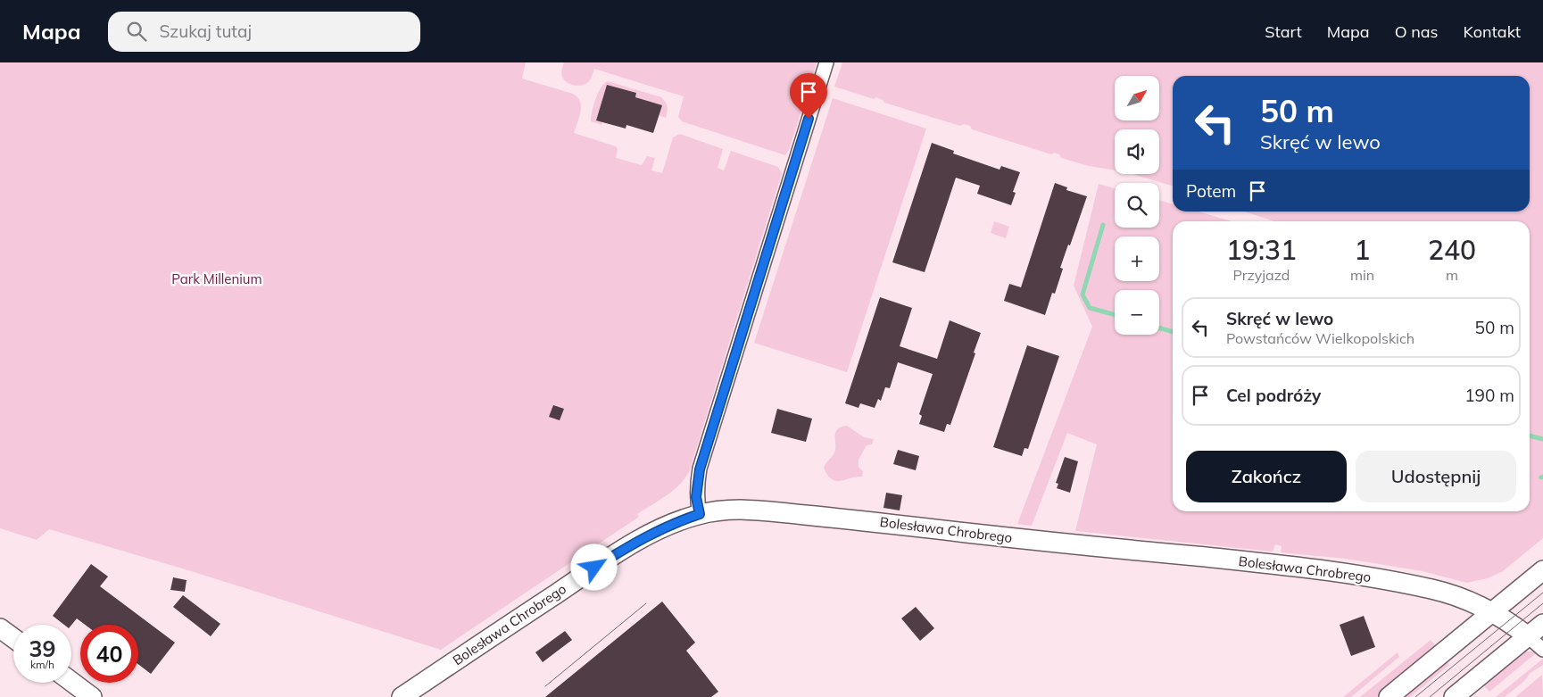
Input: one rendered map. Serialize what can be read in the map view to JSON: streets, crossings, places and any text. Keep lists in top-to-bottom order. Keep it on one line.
{"streets":{"street":["Bolesława Chrobrego"]},"parks":["Park Millenium"],"north":"top right","page":{"header":"Mapa","search":"Szukaj tutaj","nav":["Start","Mapa","O nas","Kontakt"],"map_buttons":["+","−"],"turn":["50 m","Skręć w lewo"],"then":"Potem","eta":["19:31","Przyjazd","1","min","240","m"],"list":[{"name":"Skręć w lewo","note":"Powstańców Wielkopolskich","value":"50 m"},{"name":"Cel podróży","value":"190 m"}],"buttons":["Zakończ","Udostępnij"],"speed":"39 km/h","limit":"40"}}
